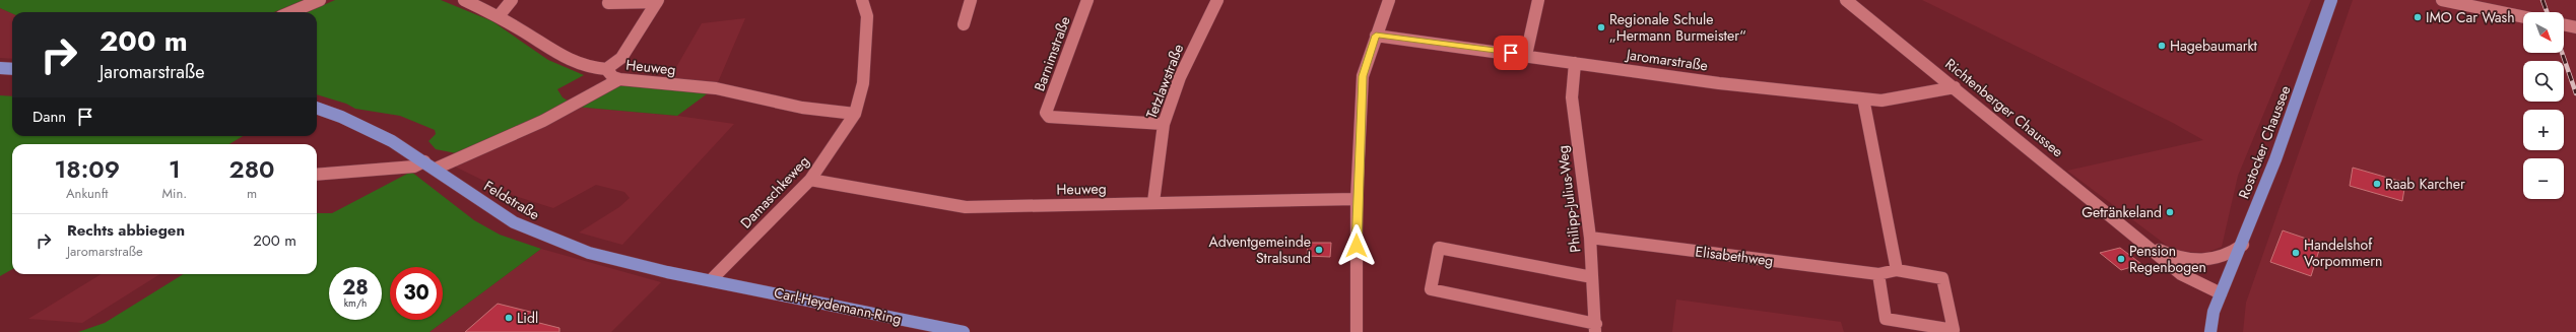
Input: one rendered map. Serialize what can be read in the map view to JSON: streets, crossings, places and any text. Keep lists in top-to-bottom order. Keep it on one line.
{"streets":{"main road":["Rostocker Chaussee","Feldstraße","Carl-Heydemann-Ring"],"street":["Barnimstraße","Jaromarstraße","Heuweg","Tetzlawstraße","Richtenberger Chaussee","Damaschkeweg","Philipp-Julius-Weg","Elisabethweg"]},"crossings":[["Barnimstraße","Tetzlawstraße"],["Jaromarstraße","Richtenberger Chaussee"],["Jaromarstraße","Philipp-Julius-Weg"],["Heuweg","Tetzlawstraße"],["Heuweg","Damaschkeweg"],["Richtenberger Chaussee","Rostocker Chaussee"],["Damaschkeweg","Feldstraße"],["Damaschkeweg","Carl-Heydemann-Ring"],["Philipp-Julius-Weg","Elisabethweg"],["Feldstraße","Carl-Heydemann-Ring"]],"places":["IMO Car Wash","Regionale Schule „Hermann Burmeister“","Hagebaumarkt","Raab Karcher","Getränkeland","Adventgemeinde Stralsund","Handelshof Vorpommern","Pension Regenbogen","Lidl"],"north":"bottom right","page":{"map_buttons":["+","−"],"turn":["200 m","Jaromarstraße"],"then":"Dann","eta":["18:09","Ankunft","1","Min.","280","m"],"list":[{"name":"Rechts abbiegen","note":"Jaromarstraße","value":"200 m"}],"speed":"28 km/h","limit":"30"}}
